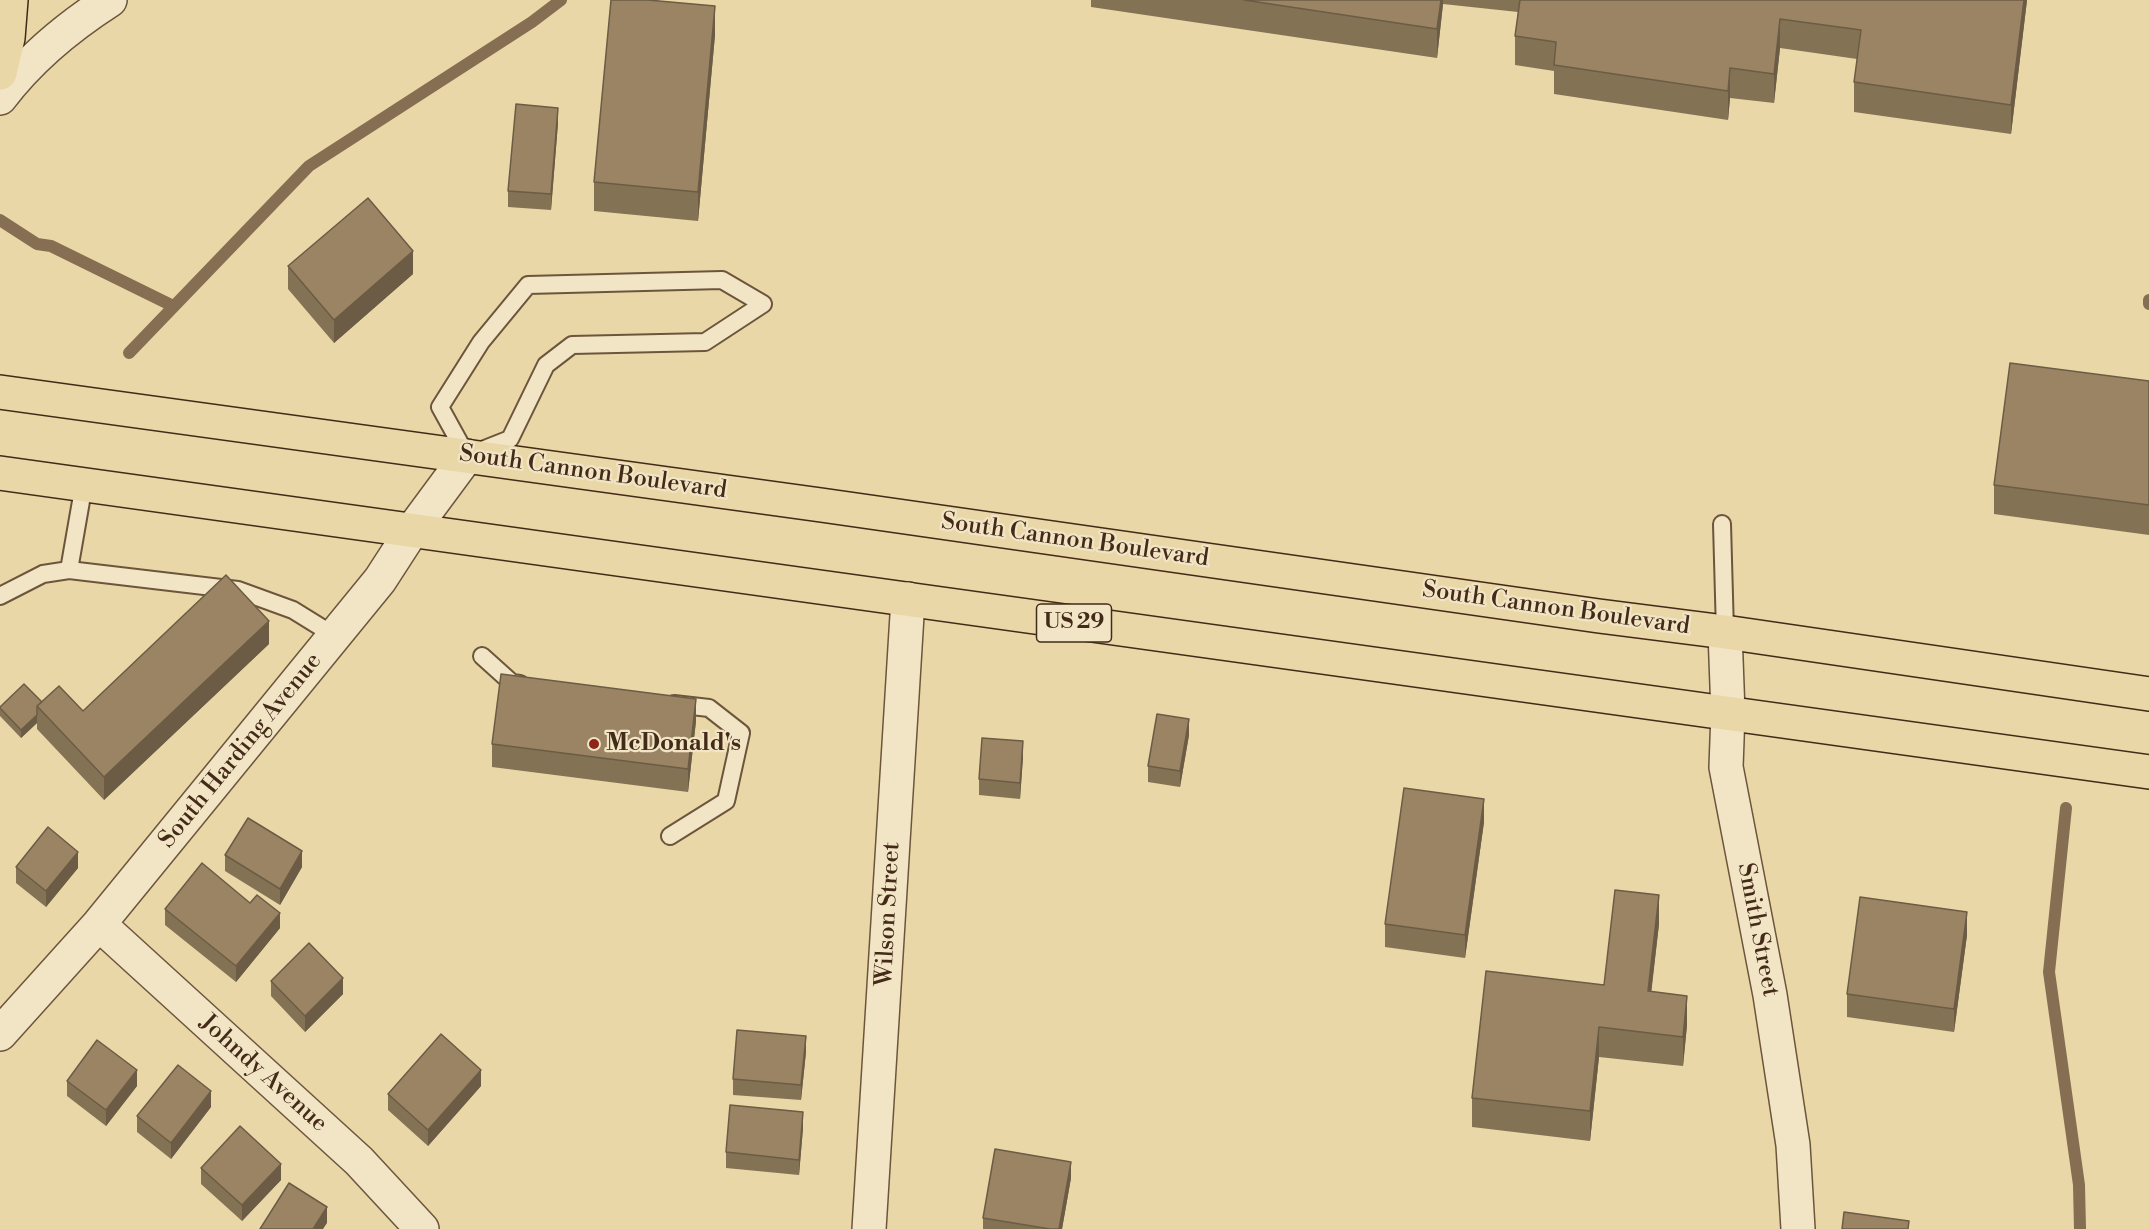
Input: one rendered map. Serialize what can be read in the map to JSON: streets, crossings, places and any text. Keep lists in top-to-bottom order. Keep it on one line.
{"streets":{"main road":["South Cannon Boulevard","US 29"],"street":["South Harding Avenue","Wilson Street","Smith Street","Johndy Avenue"]},"crossings":[["South Cannon Boulevard","South Harding Avenue"],["South Cannon Boulevard","Smith Street"],["US 29","South Harding Avenue"],["US 29","Wilson Street"],["US 29","Smith Street"],["South Harding Avenue","Johndy Avenue"]],"places":["McDonald's"]}
